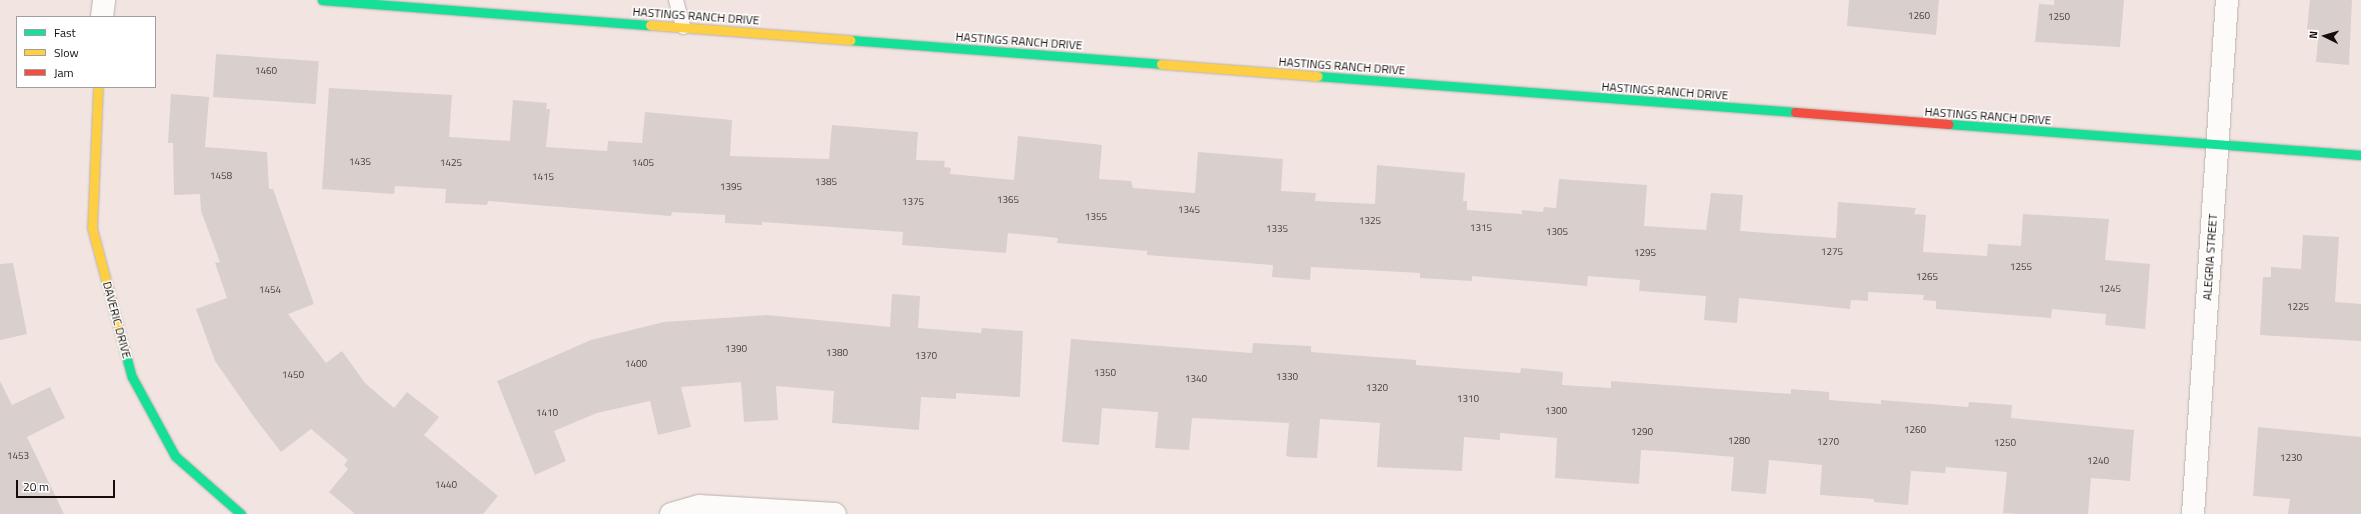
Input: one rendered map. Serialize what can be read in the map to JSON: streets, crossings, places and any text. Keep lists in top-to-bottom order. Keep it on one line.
{"streets":{"street":["HASTINGS RANCH DRIVE","ALEGRIA STREET","DAVERIC DRIVE"]},"crossings":[["HASTINGS RANCH DRIVE","ALEGRIA STREET"]],"house_numbers":["1260","1250","1460","1435","1425","1405","1458","1415","1385","1395","1365","1375","1345","1355","1325","1315","1335","1305","1275","1295","1255","1265","1245","1454","1225","1390","1380","1370","1400","1350","1450","1330","1340","1320","1310","1300","1410","1260","1290","1280","1270","1250","1453","1230","1240","1440"],"legend":["Fast","Slow","Jam"],"scale_bar":"20 m","north":"left"}
